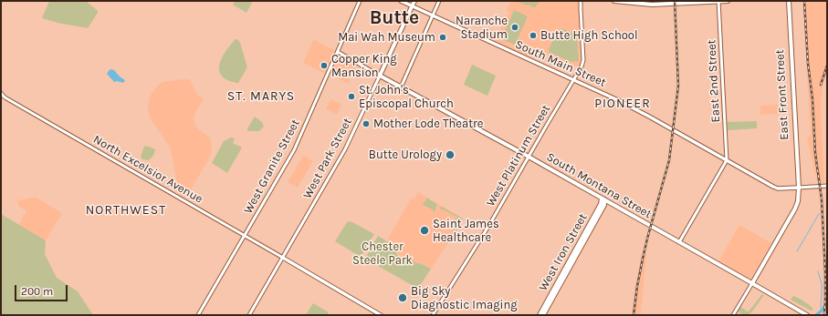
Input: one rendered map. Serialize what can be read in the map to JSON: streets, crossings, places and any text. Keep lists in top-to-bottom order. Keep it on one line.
{"streets":{"main road":["South Main Street","East Front Street","West Park Street","South Montana Street","West Iron Street"],"street":["East 2nd Street","West Platinum Street","West Granite Street","North Excelsior Avenue"]},"crossings":[["South Main Street","East 2nd Street"],["South Main Street","East Front Street"],["South Main Street","West Platinum Street"],["South Main Street","West Park Street"],["East Front Street","South Montana Street"],["West Platinum Street","South Montana Street"],["West Park Street","North Excelsior Avenue"],["West Park Street","South Montana Street"],["West Granite Street","North Excelsior Avenue"],["South Montana Street","West Iron Street"]],"districts":["Butte","ST. MARYS","PIONEER","NORTHWEST"],"parks":["Chester Steele Park"],"places":["Naranche Stadium","Butte High School","Mai Wah Museum","Copper King Mansion","St. John's Episcopal Church","Mother Lode Theatre","Butte Urology","Saint James Healthcare","Big Sky Diagnostic Imaging"],"scale_bar":"200 m"}
